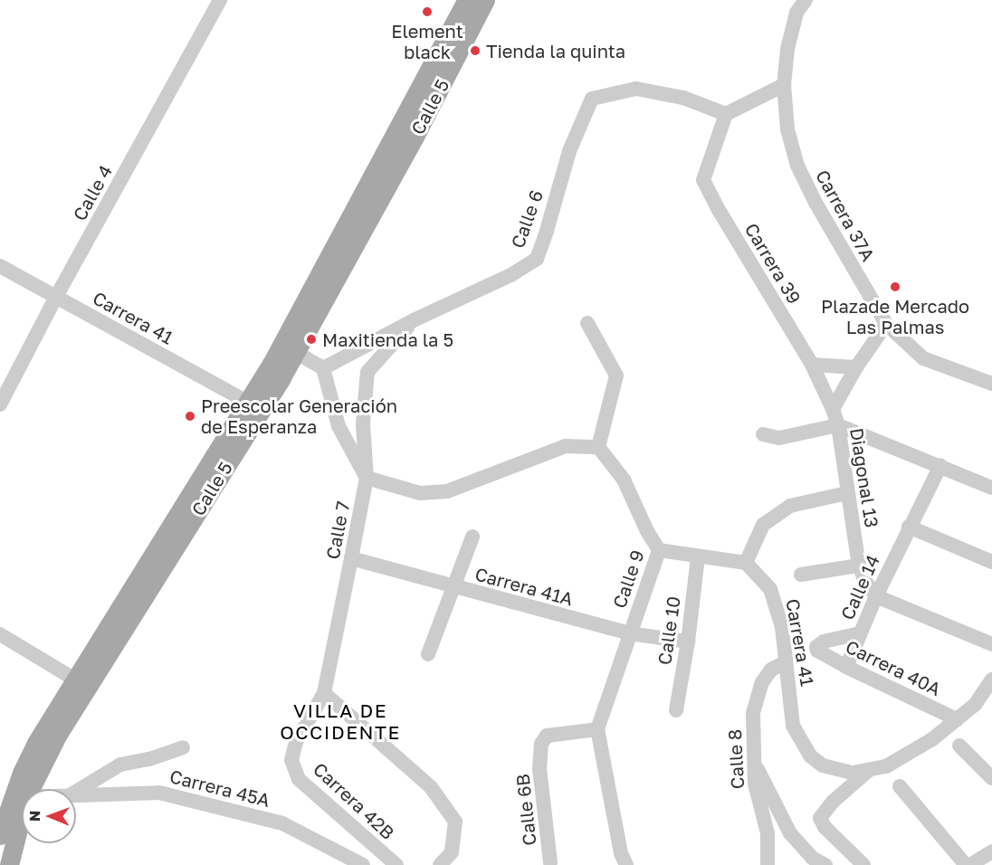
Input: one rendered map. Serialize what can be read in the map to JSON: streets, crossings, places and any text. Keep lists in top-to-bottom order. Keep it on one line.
{"streets":{"main road":["Calle 5"],"street":["Calle 4","Carrera 37A","Calle 6","Carrera 39","Carrera 41","Diagonal 13","Calle 7","Calle 9","Carrera 41A","Calle 14","Calle 10","Carrera 40A","Calle 8","Carrera 45A","Carrera 42B","Calle 6B"]},"crossings":[["Calle 5","Carrera 41"],["Calle 4","Carrera 41"],["Calle 6","Carrera 39"],["Calle 6","Calle 7"],["Carrera 39","Diagonal 13"],["Carrera 41","Calle 8"],["Diagonal 13","Calle 14"],["Calle 7","Carrera 41A"],["Calle 7","Carrera 42B"],["Calle 9","Carrera 41A"],["Calle 9","Calle 6B"],["Carrera 41A","Calle 10"],["Calle 14","Carrera 40A"]],"districts":["VILLA DE OCCIDENTE"],"places":["Element black","Tienda la quinta","Plazade Mercado Las Palmas","Maxitienda la 5","Preescolar Generación de Esperanza"],"north":"left"}
